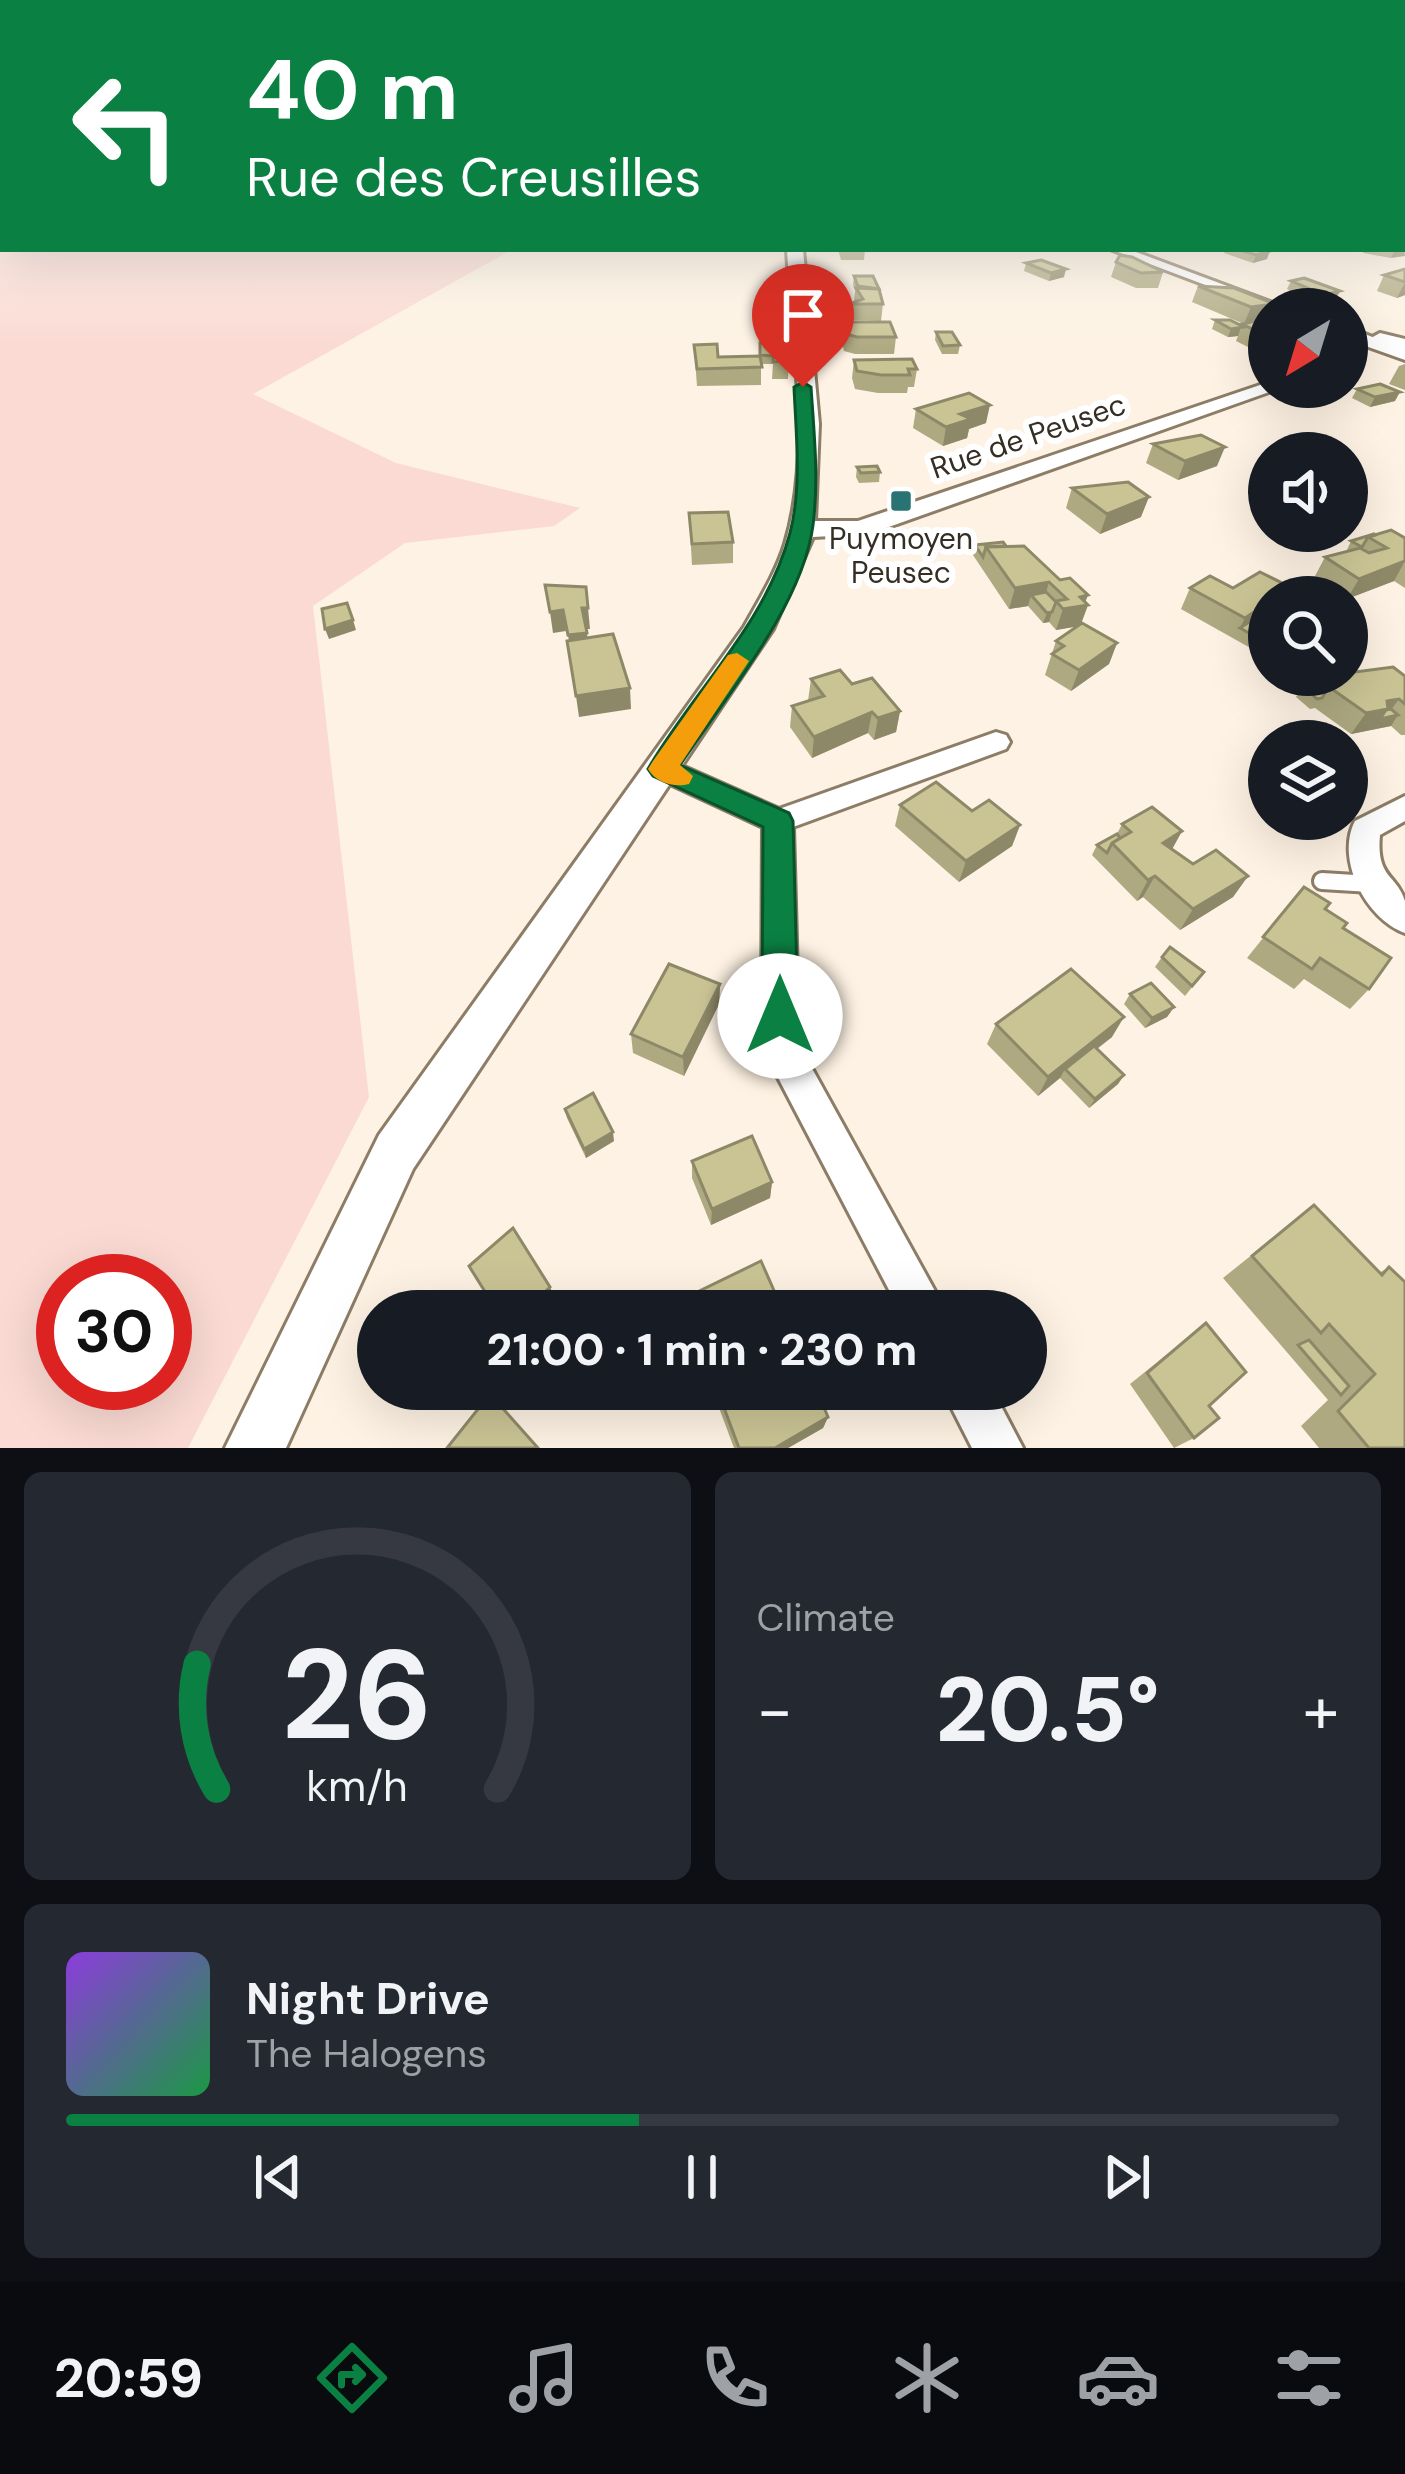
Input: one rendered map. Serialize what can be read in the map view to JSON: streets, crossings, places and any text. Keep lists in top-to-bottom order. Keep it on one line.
{"streets":{"street":["Rue de Peusec"]},"places":{"transit":["Puymoyen Peusec"]},"north":"bottom left","page":{"turn":["40 m","Rue des Creusilles"],"limit":"30","trip":"21:00 · 1 min · 230 m","tile":"Climate","heat":["−","20.5°","+"],"song":["Night Drive","The Halogens"],"tabs":"20:59","gauge":["26","km/h"]}}
